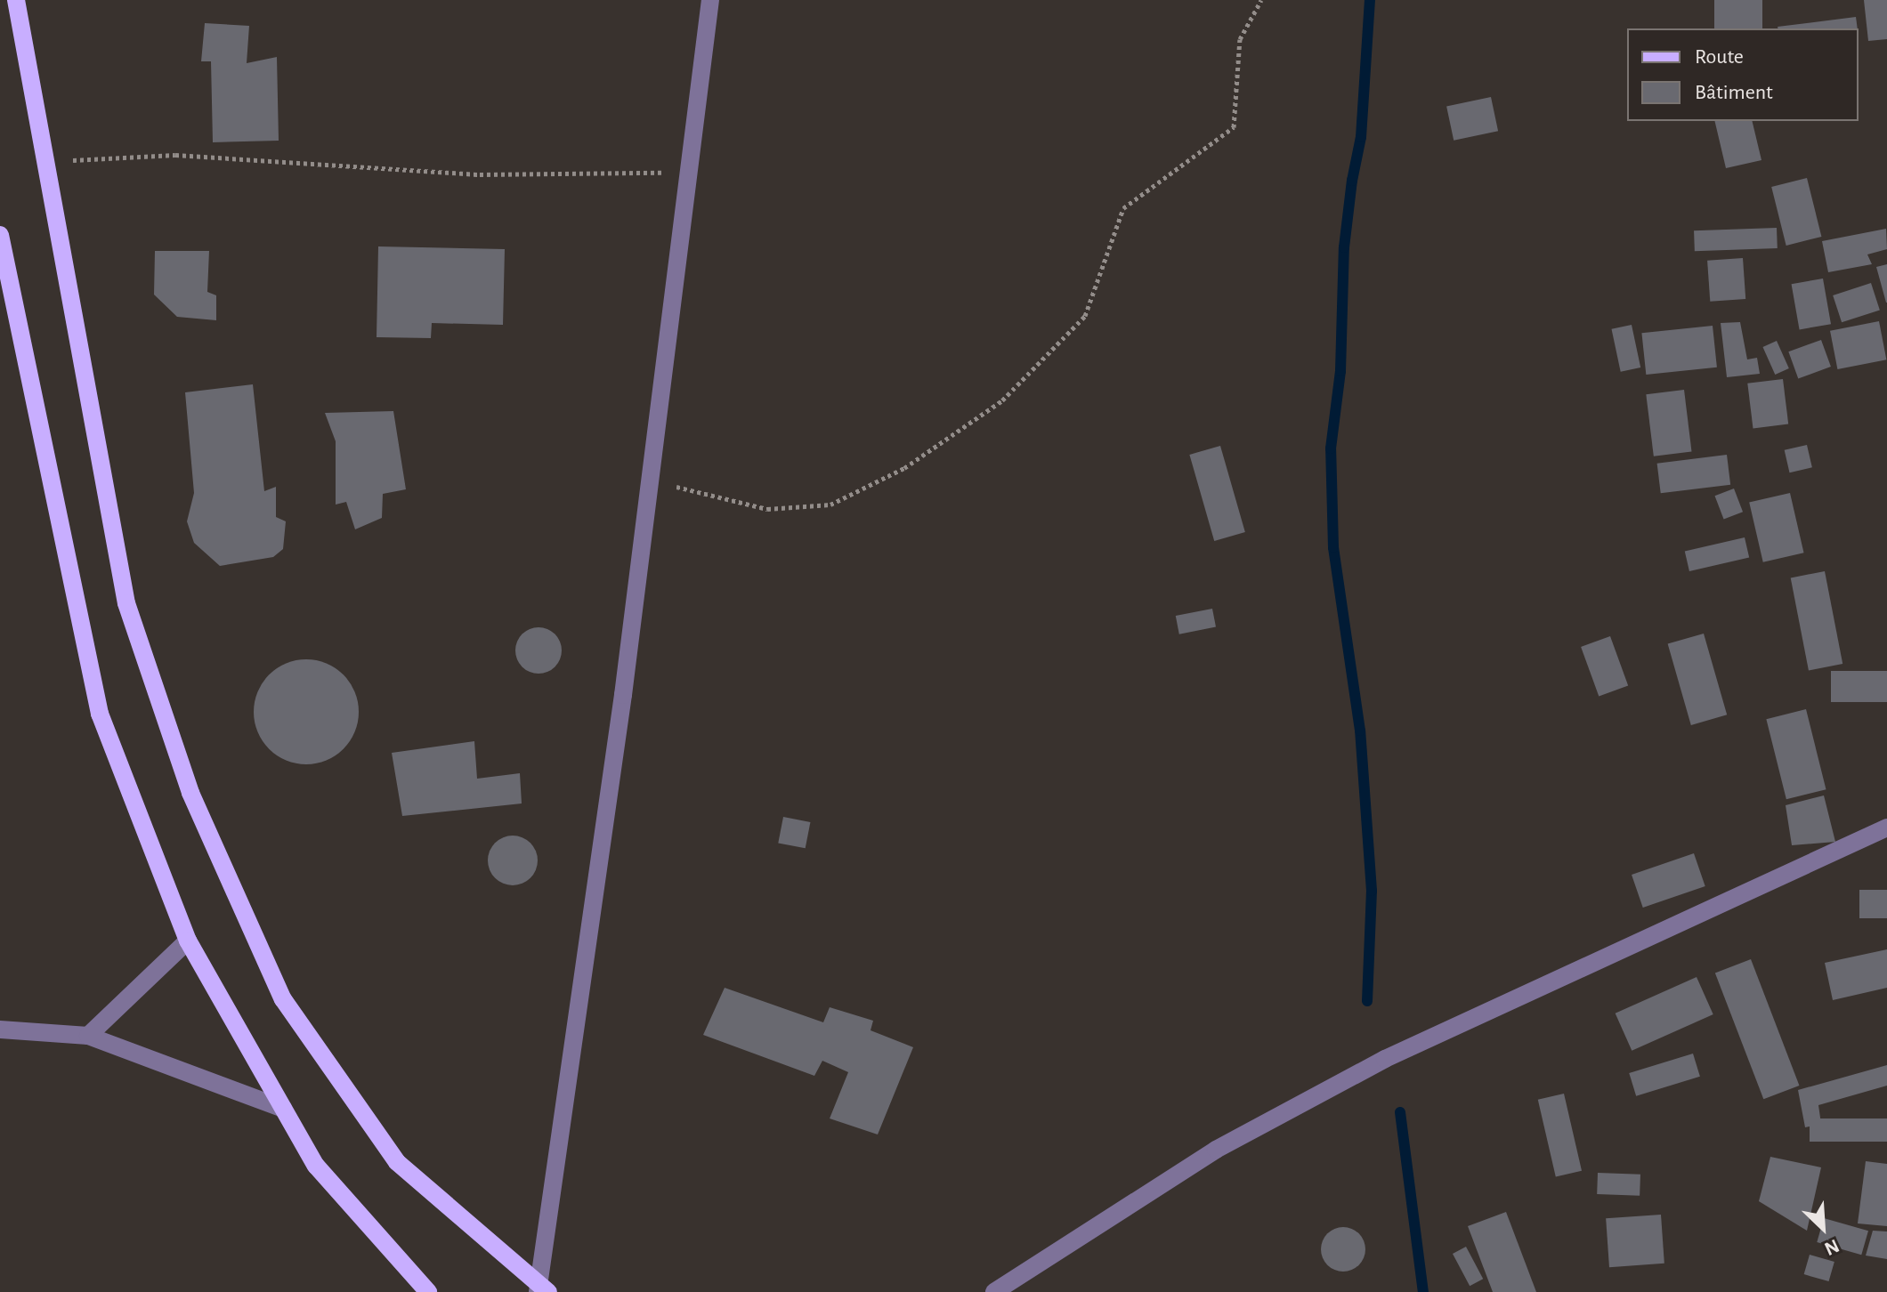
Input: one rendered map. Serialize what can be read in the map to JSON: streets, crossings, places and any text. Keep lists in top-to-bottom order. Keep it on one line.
{"legend":["Route","Bâtiment"],"north":"bottom right"}
